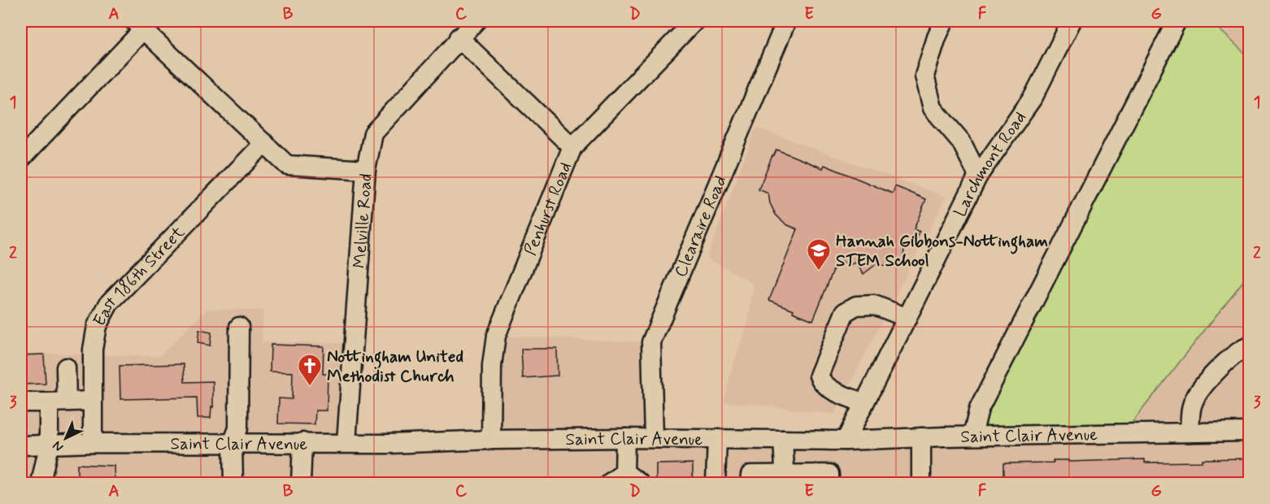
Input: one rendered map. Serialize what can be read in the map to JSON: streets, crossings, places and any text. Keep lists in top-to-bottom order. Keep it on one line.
{"streets":{"street":["Larchmont Road","Penhurst Road","Melville Road","Clearaire Road","East 186th Street","Saint Clair Avenue"]},"crossings":[["Larchmont Road","Saint Clair Avenue"],["Penhurst Road","Saint Clair Avenue"],["Melville Road","East 186th Street"],["Melville Road","Saint Clair Avenue"],["Clearaire Road","Saint Clair Avenue"],["East 186th Street","Saint Clair Avenue"]],"places":{"school or university":["Hannah Gibbons-Nottingham STEM School"],"church":["Nottingham United Methodist Church"]},"north":"bottom left","grid":{"columns":["A","B","C","D","E","F","G"],"rows":["1","2","3"]}}
